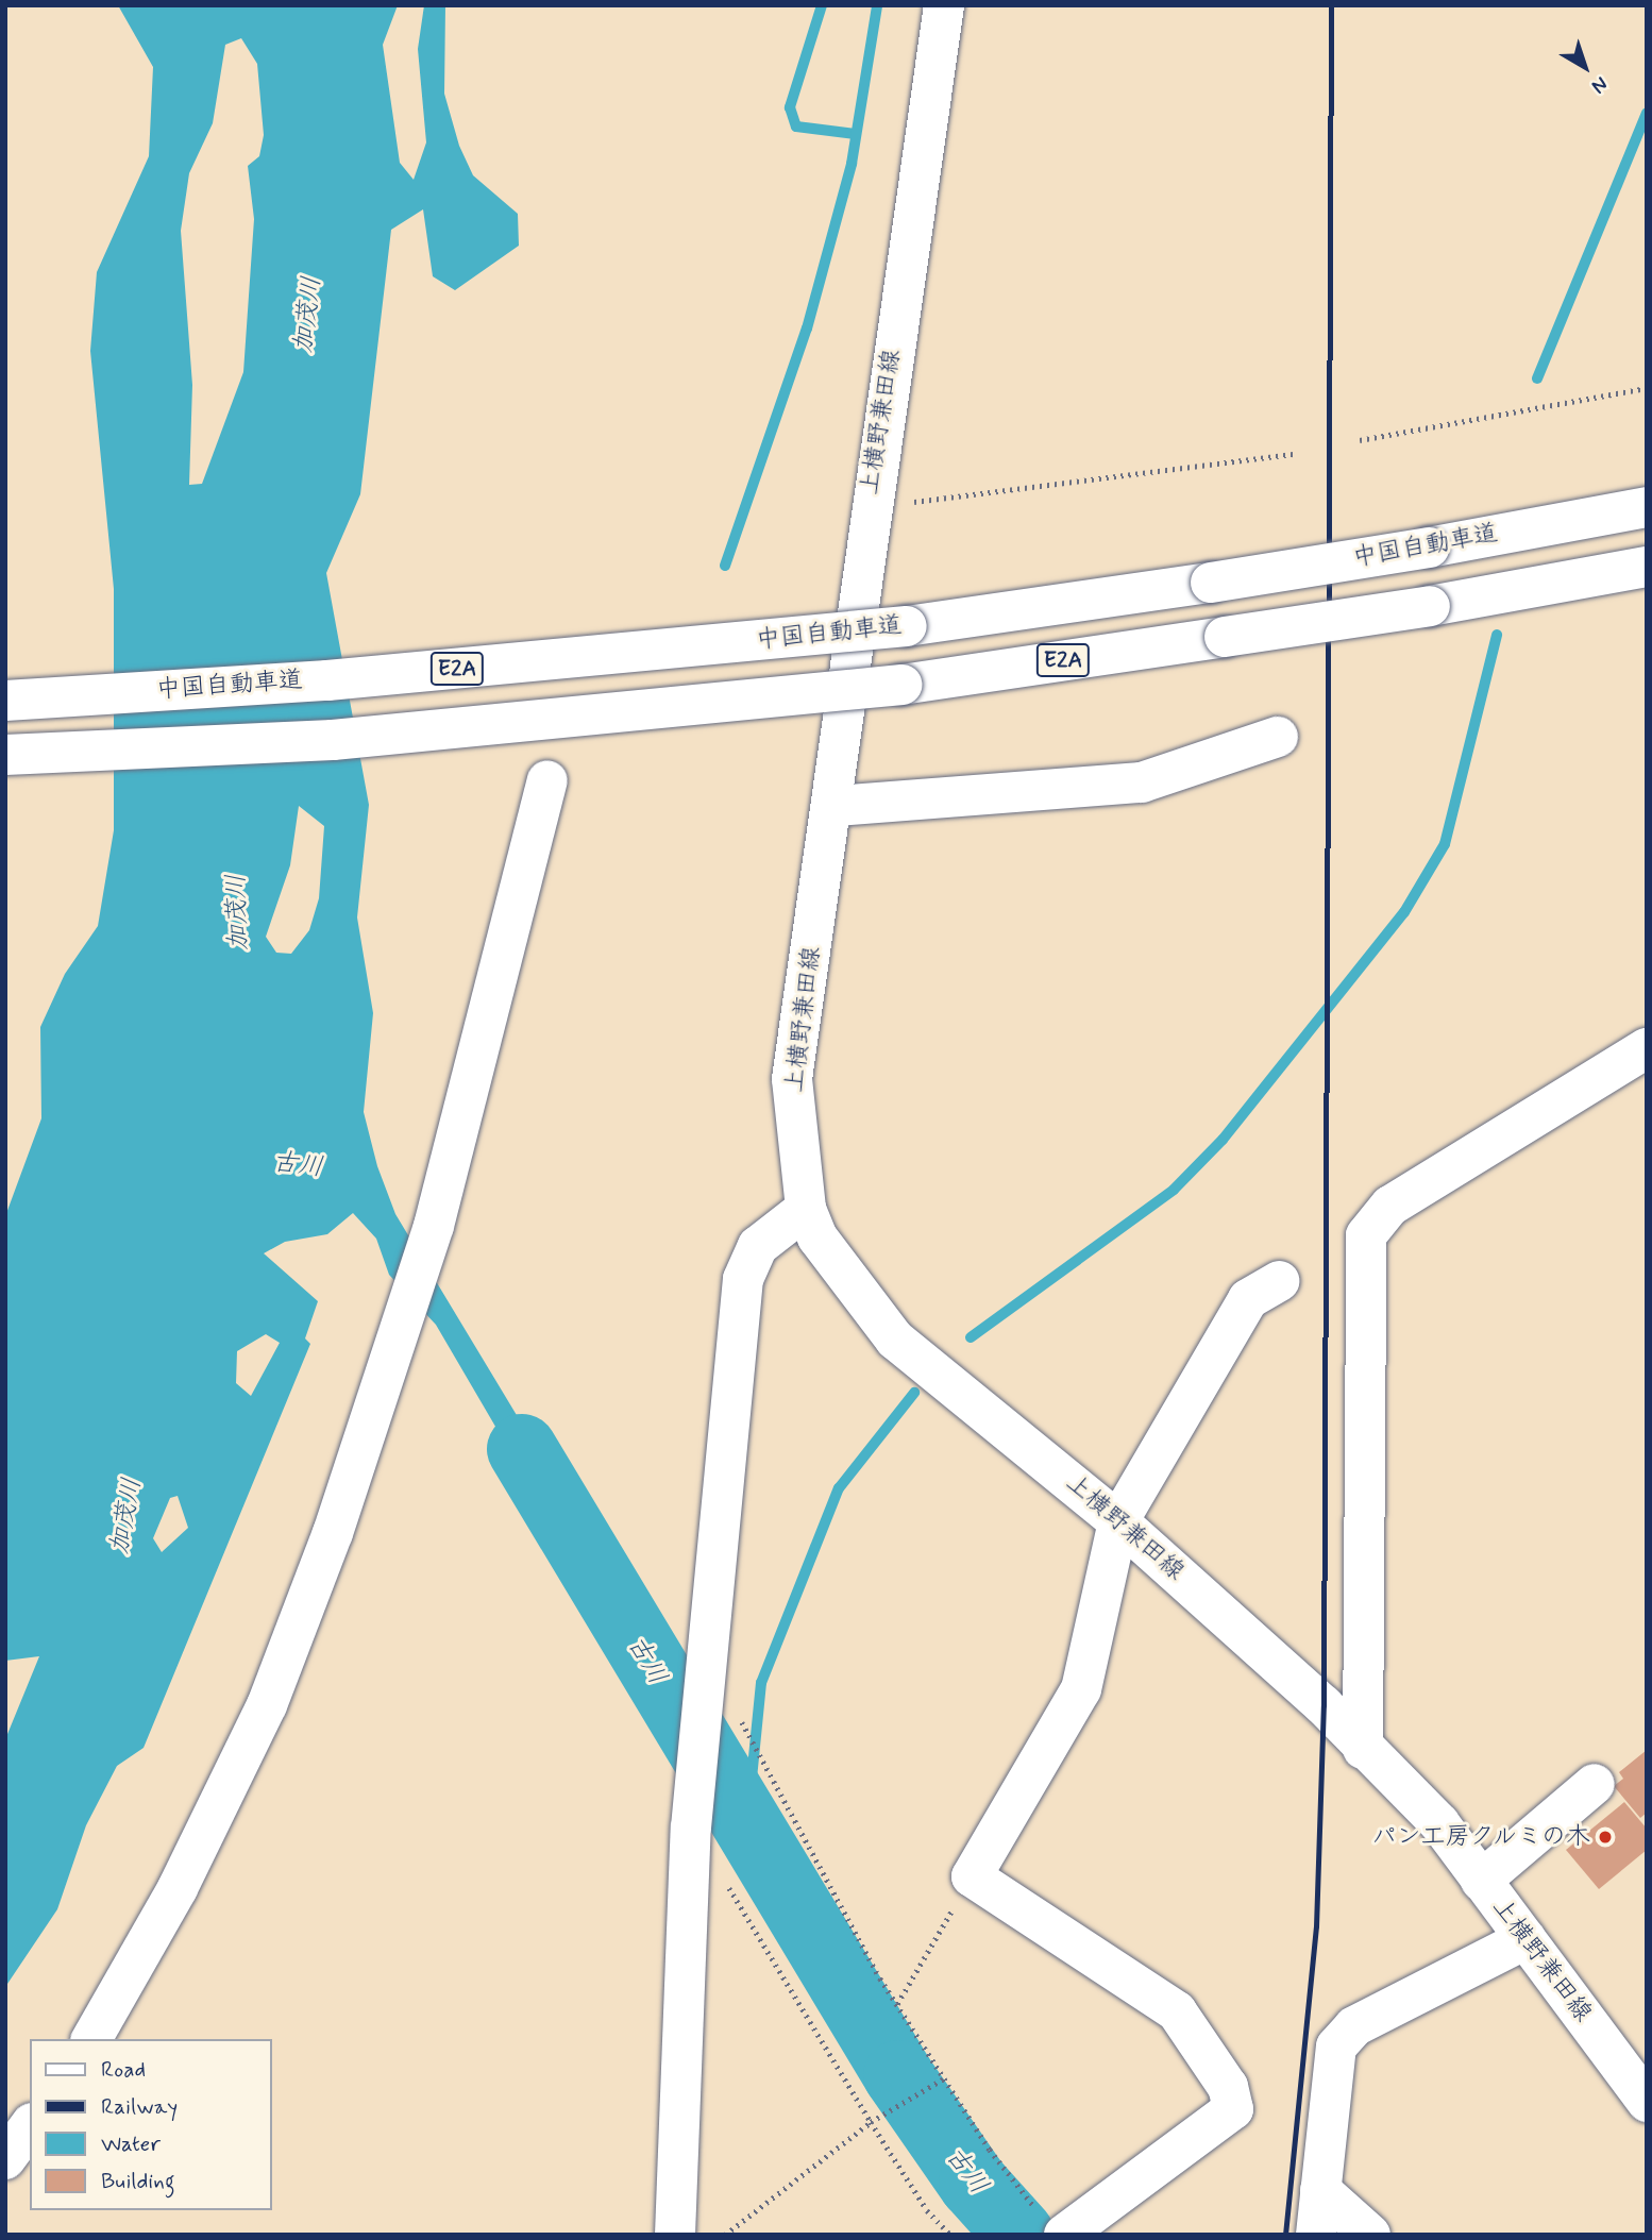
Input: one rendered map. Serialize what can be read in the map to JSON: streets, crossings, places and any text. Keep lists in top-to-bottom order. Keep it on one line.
{"streets":{"main road":["上横野兼田線","中国自動車道","E2A"]},"water":["加茂川","古川"],"places":["パン工房クルミの木"],"legend":["Road","Railway","Water","Building"],"north":"bottom right"}
